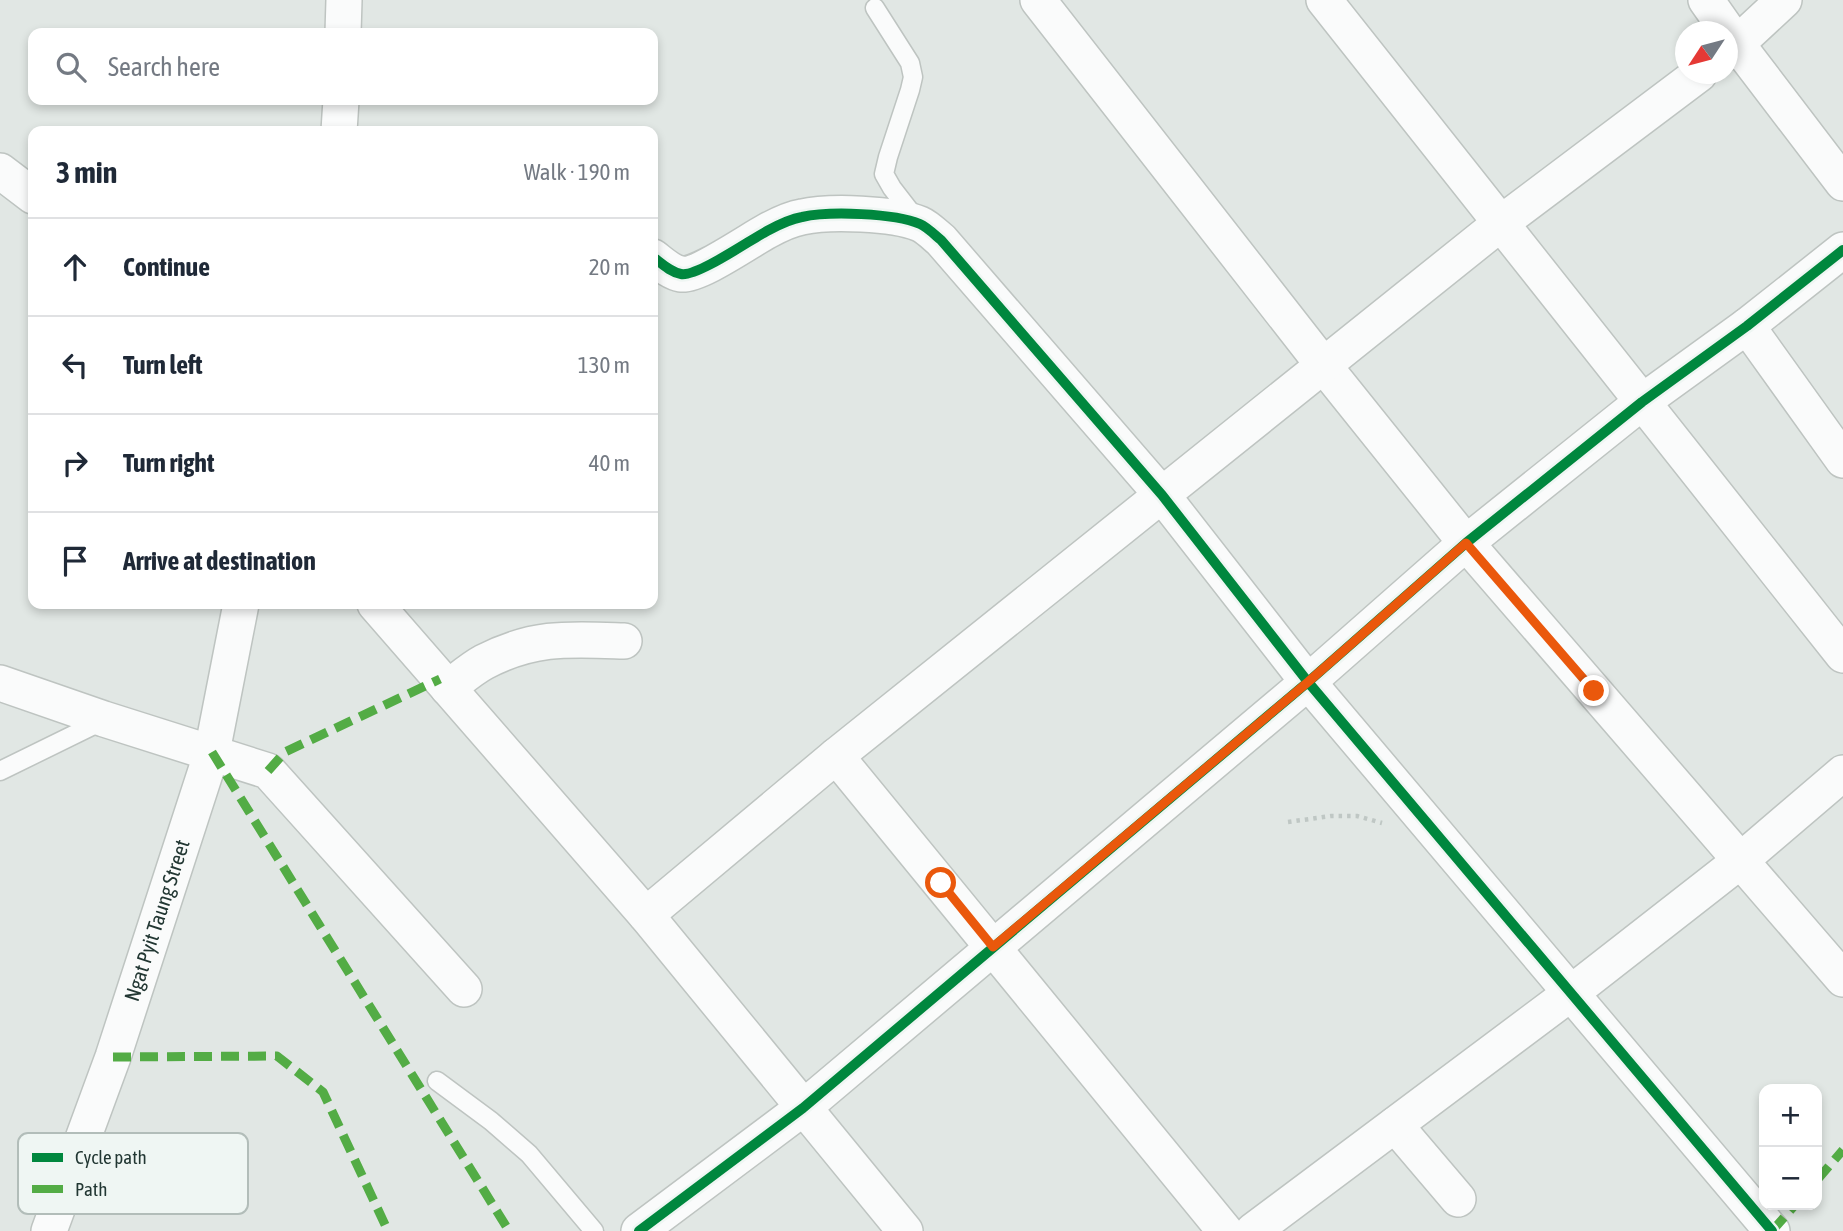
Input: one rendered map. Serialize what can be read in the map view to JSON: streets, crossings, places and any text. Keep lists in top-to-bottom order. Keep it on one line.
{"streets":{"street":["Ngat Pyit Taung Street"]},"legend":["Cycle path","Path"],"north":"bottom left","page":{"search":"Search here","heading":["3 min","Walk · 190 m"],"list":[["Continue","20 m"],["Turn left","130 m"],["Turn right","40 m"],"Arrive at destination"],"map_buttons":["+","−"]}}
